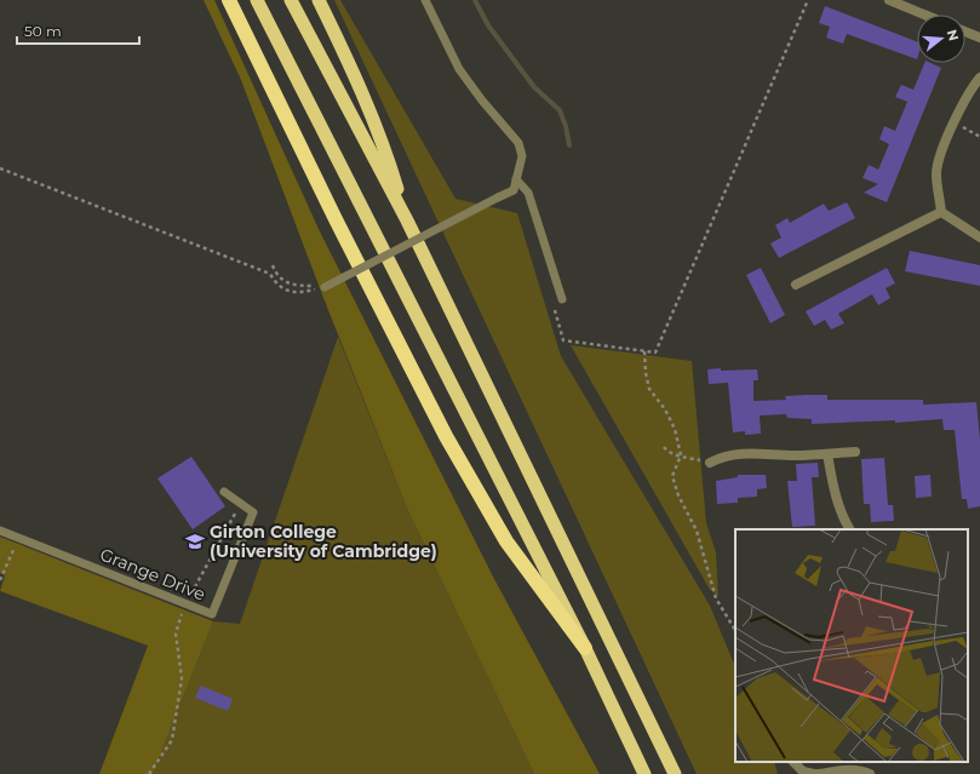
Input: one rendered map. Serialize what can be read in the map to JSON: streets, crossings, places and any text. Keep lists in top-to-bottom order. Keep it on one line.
{"streets":{"lane":["Grange Drive"]},"places":{"school or university":["Girton College (University of Cambridge)"]},"scale_bar":"50 m","north":"right"}
